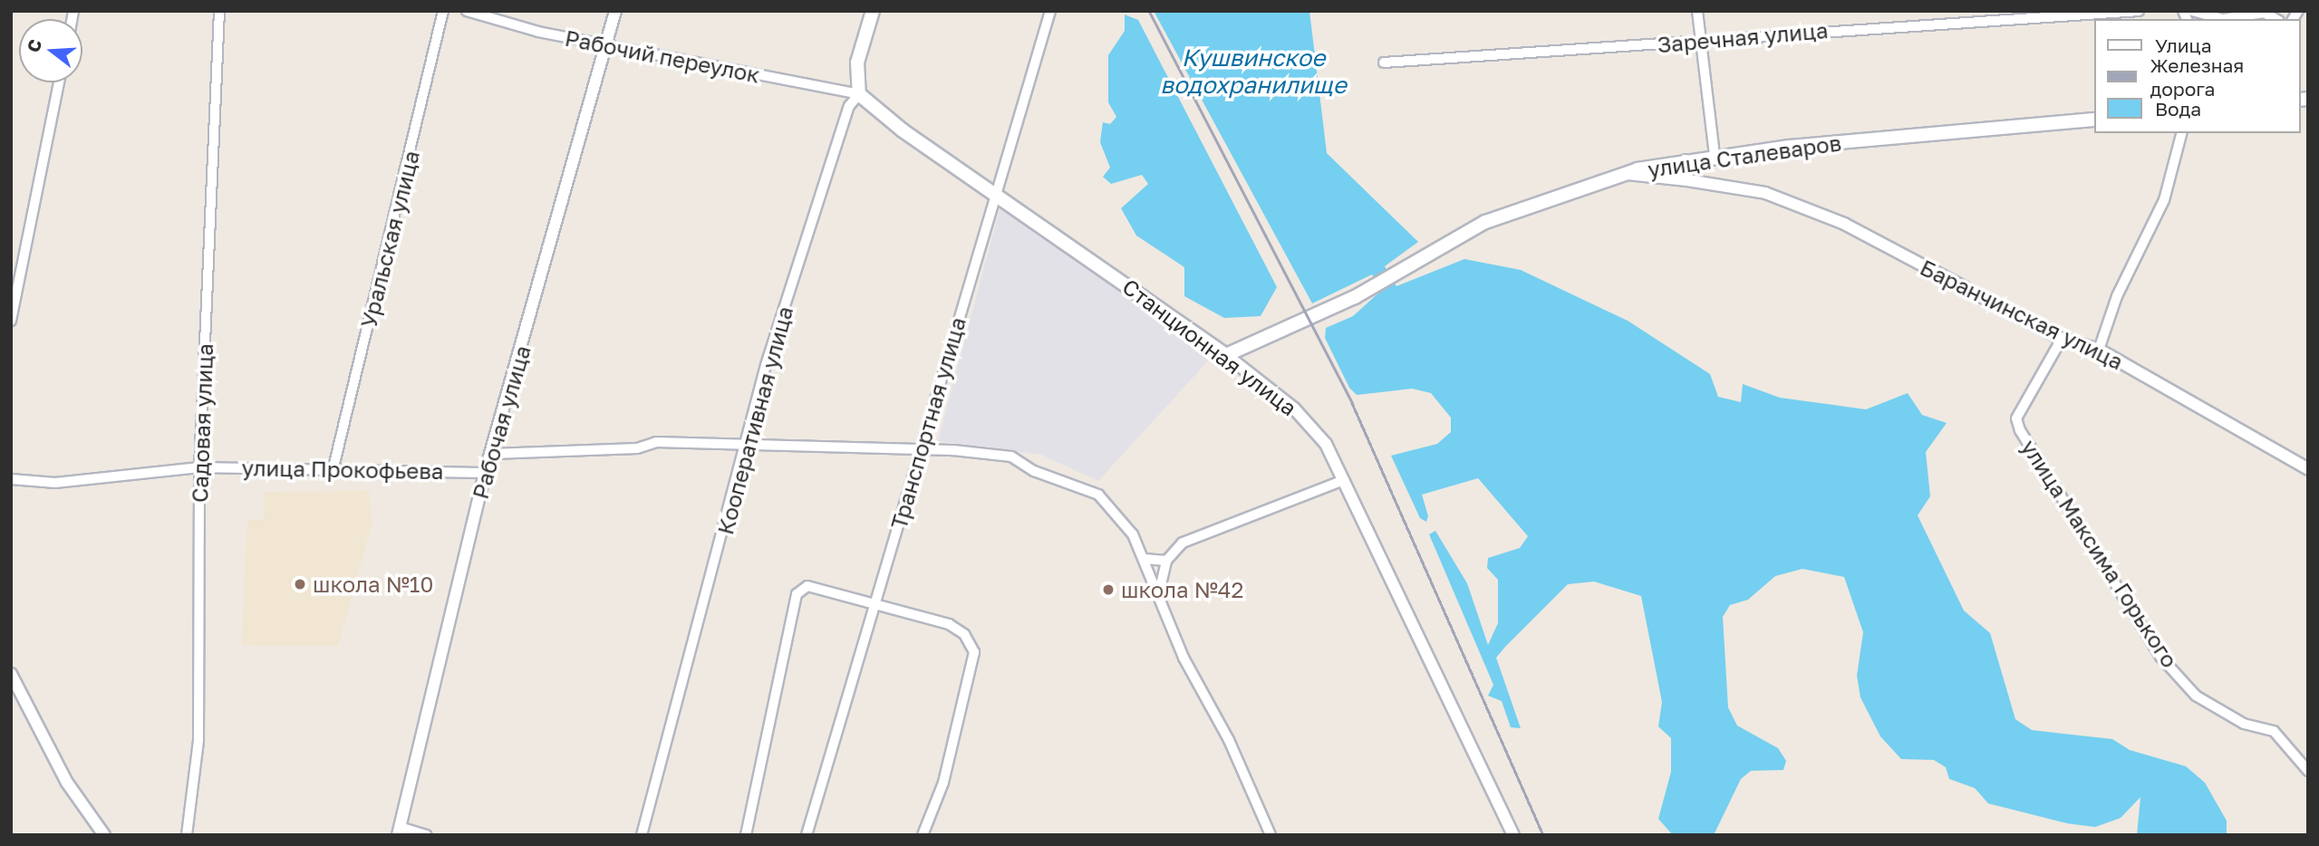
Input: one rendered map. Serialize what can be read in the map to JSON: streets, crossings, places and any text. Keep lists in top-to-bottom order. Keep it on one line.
{"streets":{"main road":["улица Сталеваров","Станционная улица"],"street":["Заречная улица","Рабочий переулок","Уральская улица","Баранчинская улица","Кооперативная улица","Рабочая улица","Садовая улица","Транспортная улица","улица Прокофьева","улица Максима Горького"]},"crossings":[["Рабочий переулок","Станционная улица"],["Рабочий переулок","Кооперативная улица"],["Рабочий переулок","Рабочая улица"],["улица Сталеваров","Баранчинская улица"],["улица Сталеваров","Станционная улица"],["Уральская улица","улица Прокофьева"],["Баранчинская улица","улица Максима Горького"],["Станционная улица","Кооперативная улица"],["Станционная улица","Транспортная улица"],["Рабочая улица","улица Прокофьева"],["Садовая улица","улица Прокофьева"]],"water":["Кушвинское водохранилище"],"places":["школа №10","школа №42"],"legend":["Улица","Железная дорога","Вода"],"north":"left"}
